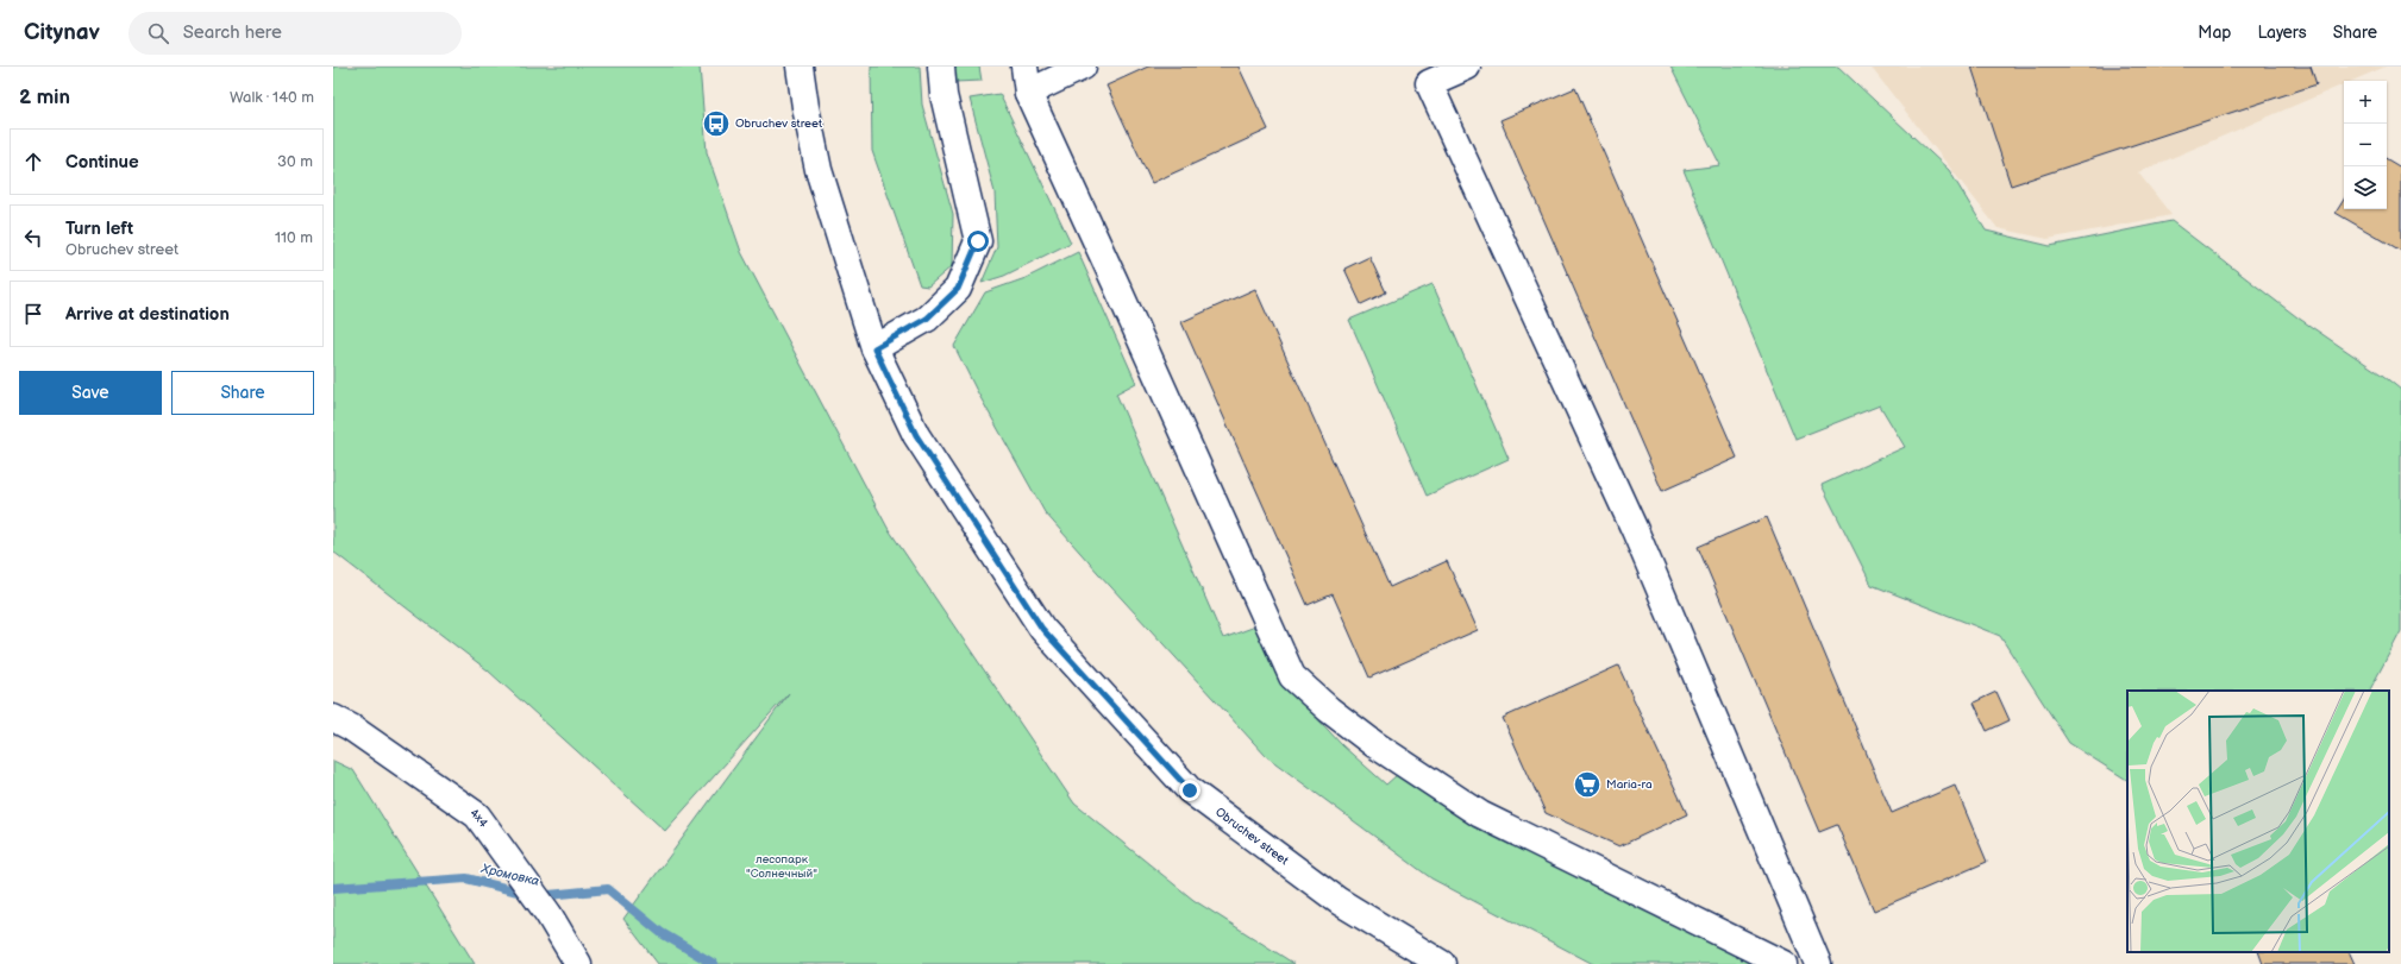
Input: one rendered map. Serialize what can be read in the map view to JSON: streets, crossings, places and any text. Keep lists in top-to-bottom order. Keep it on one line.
{"streets":{"street":["4x4","Obruchev street"]},"water":["Хромовка"],"parks":["лесопарк \"Солнечный\""],"places":{"bus stop":["Obruchev street"],"supermarket":["Maria-ra"]},"page":{"header":"Citynav","search":"Search here","nav":["Map","Layers","Share"],"heading":["2 min","Walk · 140 m"],"map_buttons":["+","−"],"list":[["Continue","30 m"],["Turn left","Obruchev street","110 m"],"Arrive at destination"],"buttons":["Save","Share"]}}
